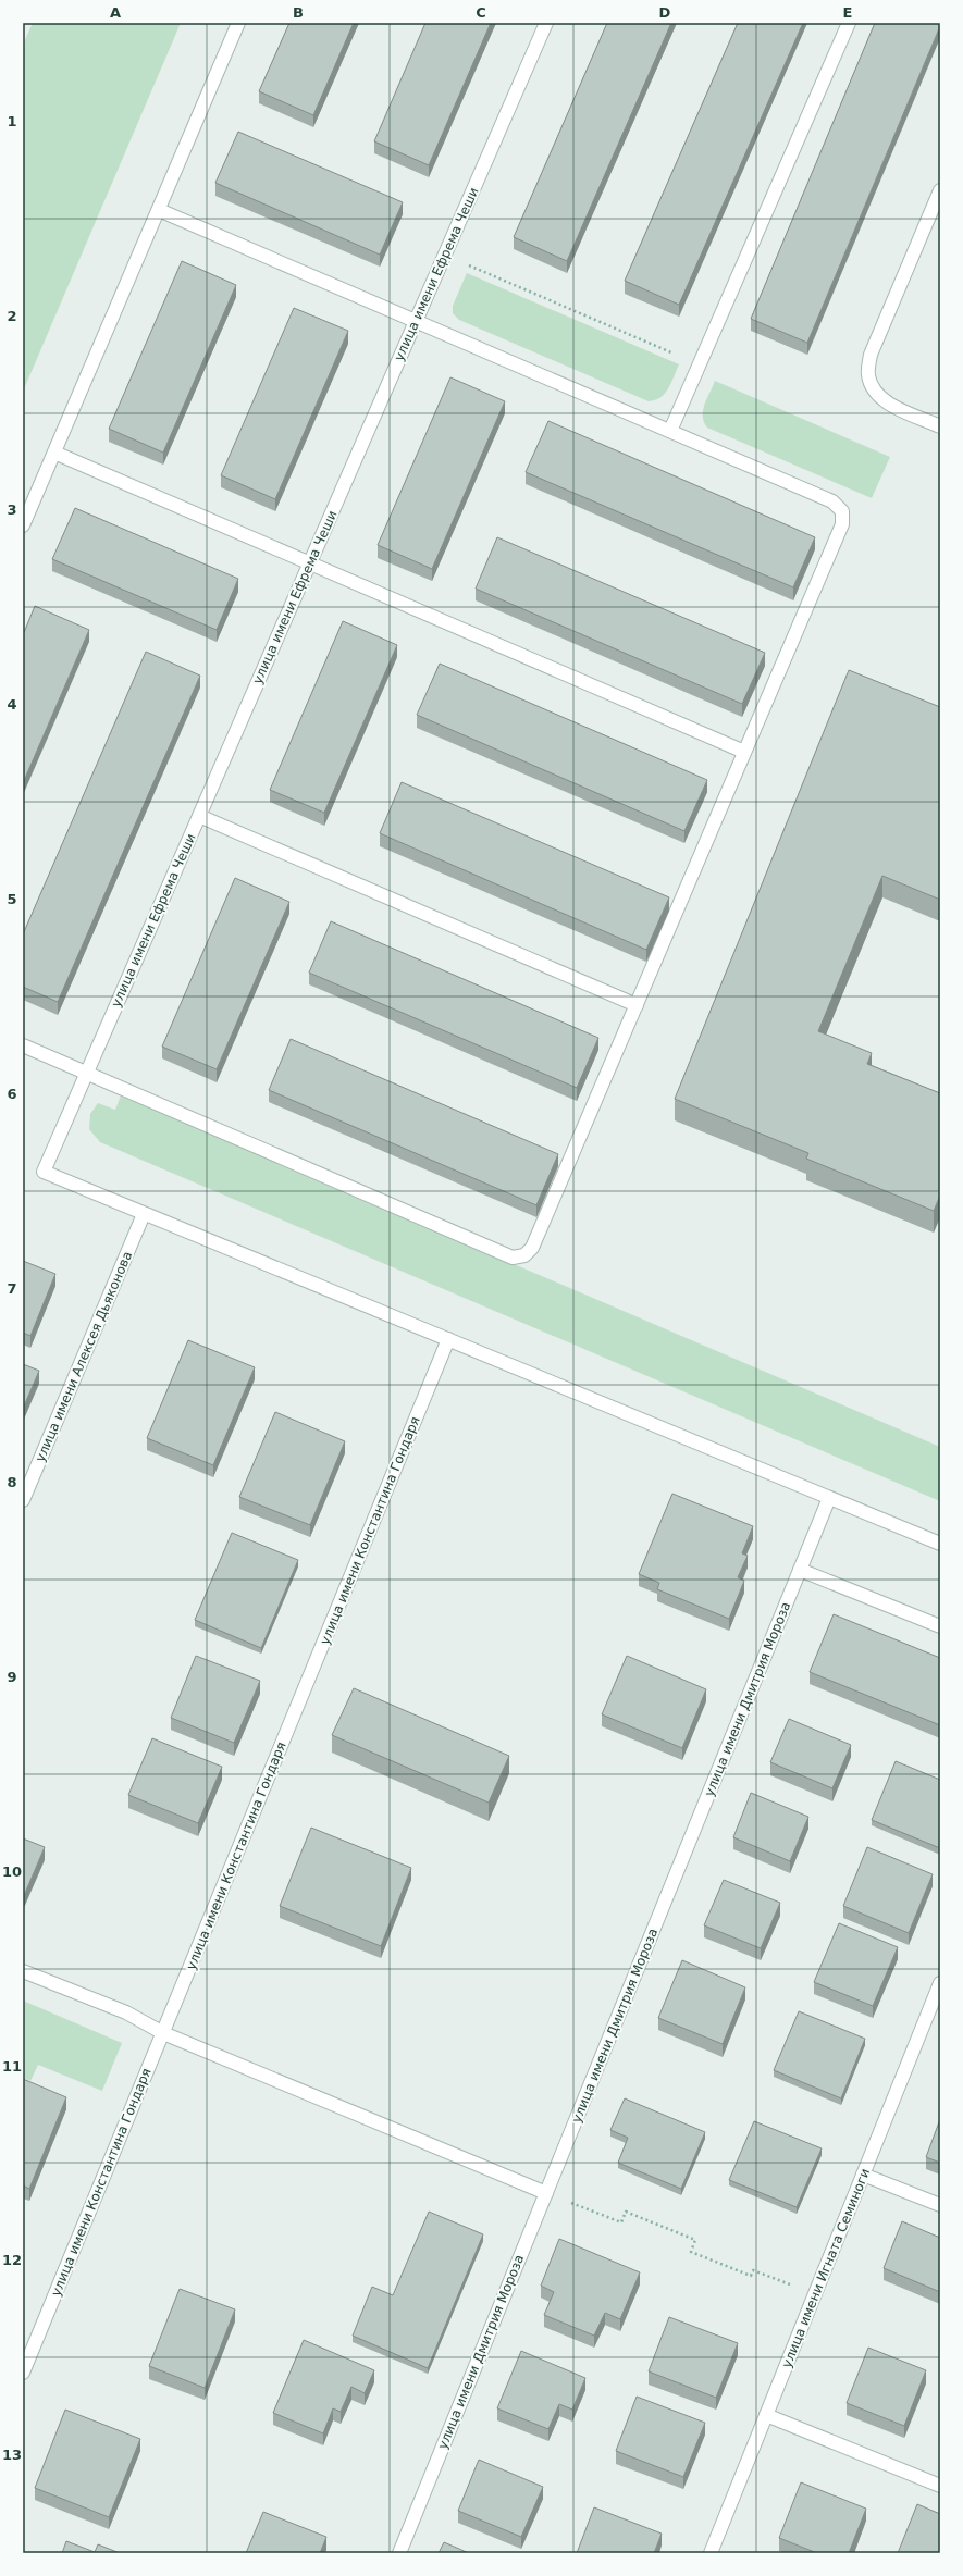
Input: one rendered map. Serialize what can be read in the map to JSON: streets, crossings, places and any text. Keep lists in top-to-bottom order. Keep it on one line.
{"streets":{"street":["улица имени Ефрема Чеши","улица имени Алексея Дьяконова","улица имени Константина Гондаря","улица имени Дмитрия Мороза","улица имени Игната Семиноги"]},"crossings":[["улица имени Ефрема Чеши","улица имени Алексея Дьяконова"]],"grid":{"columns":["A","B","C","D","E"],"rows":["1","2","3","4","5","6","7","8","9","10","11","12","13"]}}
